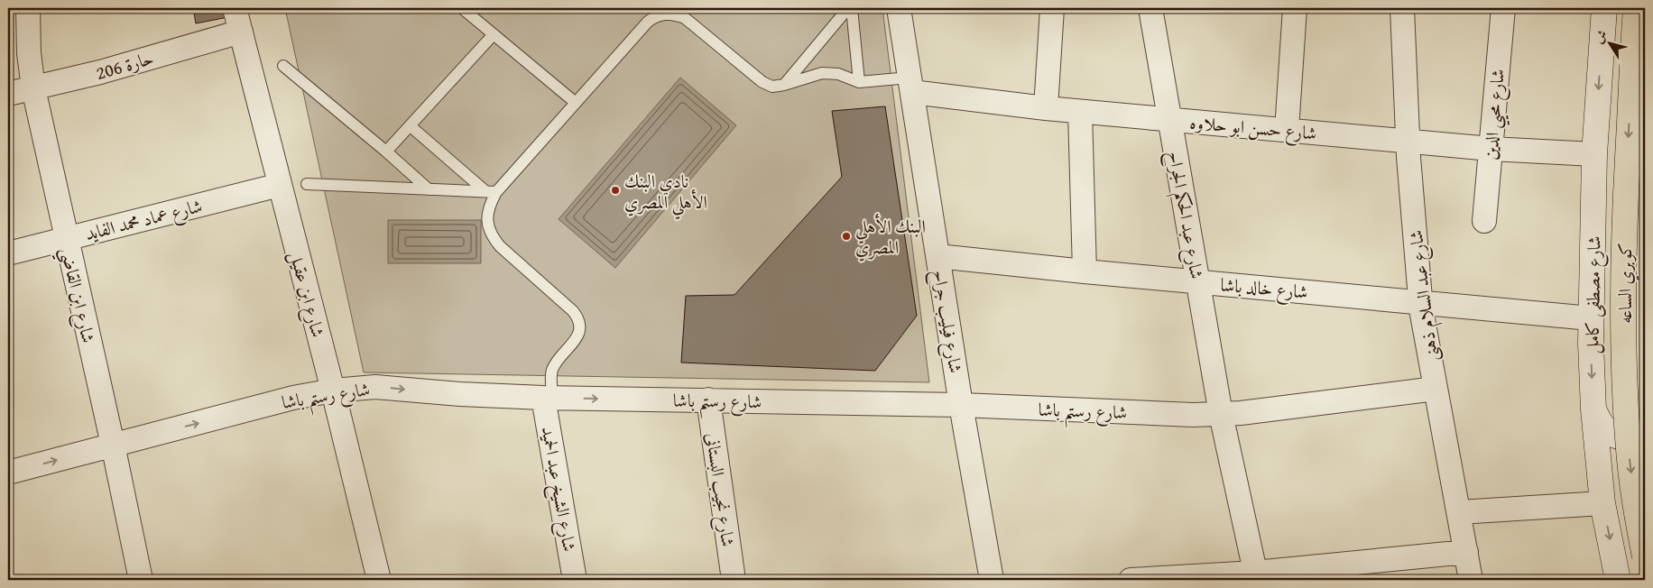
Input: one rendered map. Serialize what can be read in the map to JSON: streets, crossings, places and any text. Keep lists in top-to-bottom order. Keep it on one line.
{"streets":{"main road":["كوبري الساعه","شارع مصطفى كامل"],"street":["حارة 206","شارع محيي الدين","شارع حسن ابو حلاوه","شارع عبد الحكم الجراح","شارع عماد محمد الفايد","شارع خالد باشا","شارع ابن عقيل","شارع ابن القاضي","شارع عبد السلام ذهنى","شارع فيليب جراح","شارع رستم باشا","شارع الشيخ عبد الحميد","شارع نجيب البستانى"]},"crossings":[["حارة 206","شارع ابن عقيل"],["حارة 206","شارع ابن القاضي"],["شارع محيي الدين","شارع حسن ابو حلاوه"],["شارع حسن ابو حلاوه","شارع عبد الحكم الجراح"],["شارع حسن ابو حلاوه","شارع مصطفى كامل"],["شارع حسن ابو حلاوه","شارع عبد السلام ذهنى"],["شارع حسن ابو حلاوه","شارع فيليب جراح"],["شارع عبد الحكم الجراح","شارع خالد باشا"],["شارع عبد الحكم الجراح","شارع رستم باشا"],["شارع عماد محمد الفايد","شارع ابن عقيل"],["شارع عماد محمد الفايد","شارع ابن القاضي"],["شارع خالد باشا","شارع مصطفى كامل"],["شارع خالد باشا","شارع عبد السلام ذهنى"],["شارع خالد باشا","شارع فيليب جراح"],["شارع ابن عقيل","شارع رستم باشا"],["شارع ابن القاضي","شارع رستم باشا"],["شارع عبد السلام ذهنى","شارع رستم باشا"],["شارع فيليب جراح","شارع رستم باشا"],["شارع رستم باشا","شارع الشيخ عبد الحميد"],["شارع رستم باشا","شارع نجيب البستانى"]],"one_way":["كوبري الساعه","شارع مصطفى كامل","شارع رستم باشا"],"places":["نادي البنك الأهلي المصري","البنك الأهلي المصري"],"north":"top left"}
